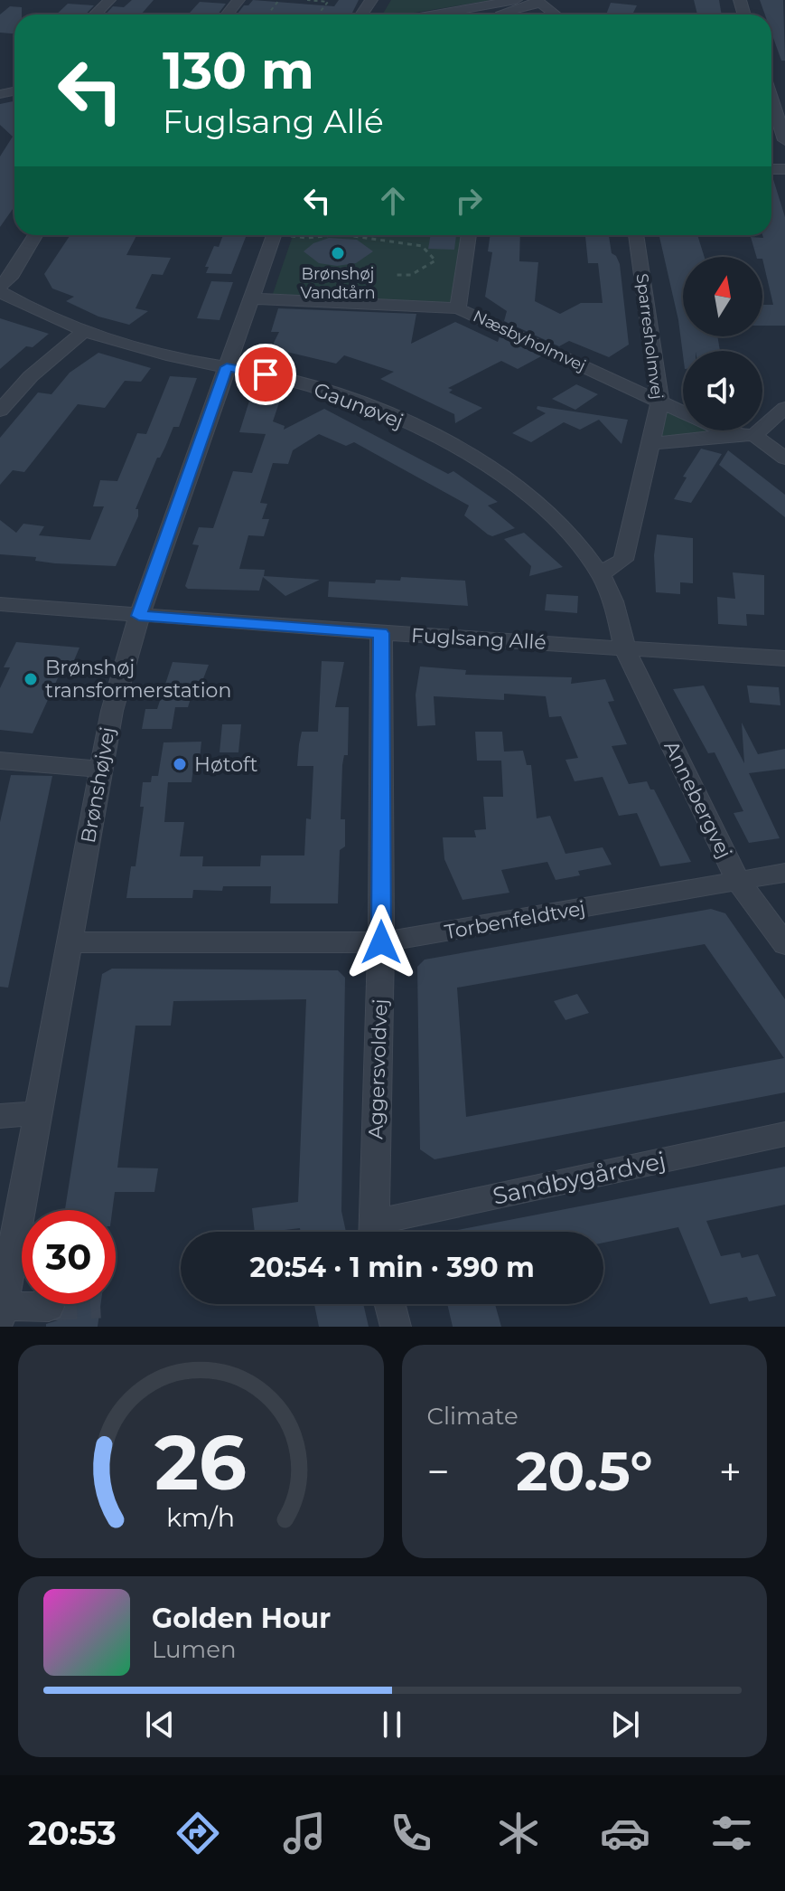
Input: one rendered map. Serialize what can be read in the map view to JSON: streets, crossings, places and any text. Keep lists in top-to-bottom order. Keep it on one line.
{"streets":{"street":["Sparresholmvej","Næsbyholmvej","Gaunøvej","Fuglsang Allé","Brønshøjvej","Annebergvej","Torbenfeldtvej","Aggersvoldvej","Sandbygårdvej"]},"crossings":[["Sparresholmvej","Næsbyholmvej"],["Sparresholmvej","Gaunøvej"],["Næsbyholmvej","Brønshøjvej"],["Gaunøvej","Fuglsang Allé"],["Gaunøvej","Brønshøjvej"],["Gaunøvej","Annebergvej"],["Fuglsang Allé","Brønshøjvej"],["Fuglsang Allé","Annebergvej"],["Fuglsang Allé","Aggersvoldvej"],["Brønshøjvej","Torbenfeldtvej"],["Annebergvej","Torbenfeldtvej"],["Torbenfeldtvej","Aggersvoldvej"]],"places":["Brønshøj Vandtårn","Brønshøj transformerstation","Høtoft"],"north":"top","page":{"turn":["130 m","Fuglsang Allé"],"limit":"30","trip":"20:54 · 1 min · 390 m","tile":"Climate","heat":["−","20.5°","+"],"song":["Golden Hour","Lumen"],"tabs":"20:53","gauge":["26","km/h"]}}
